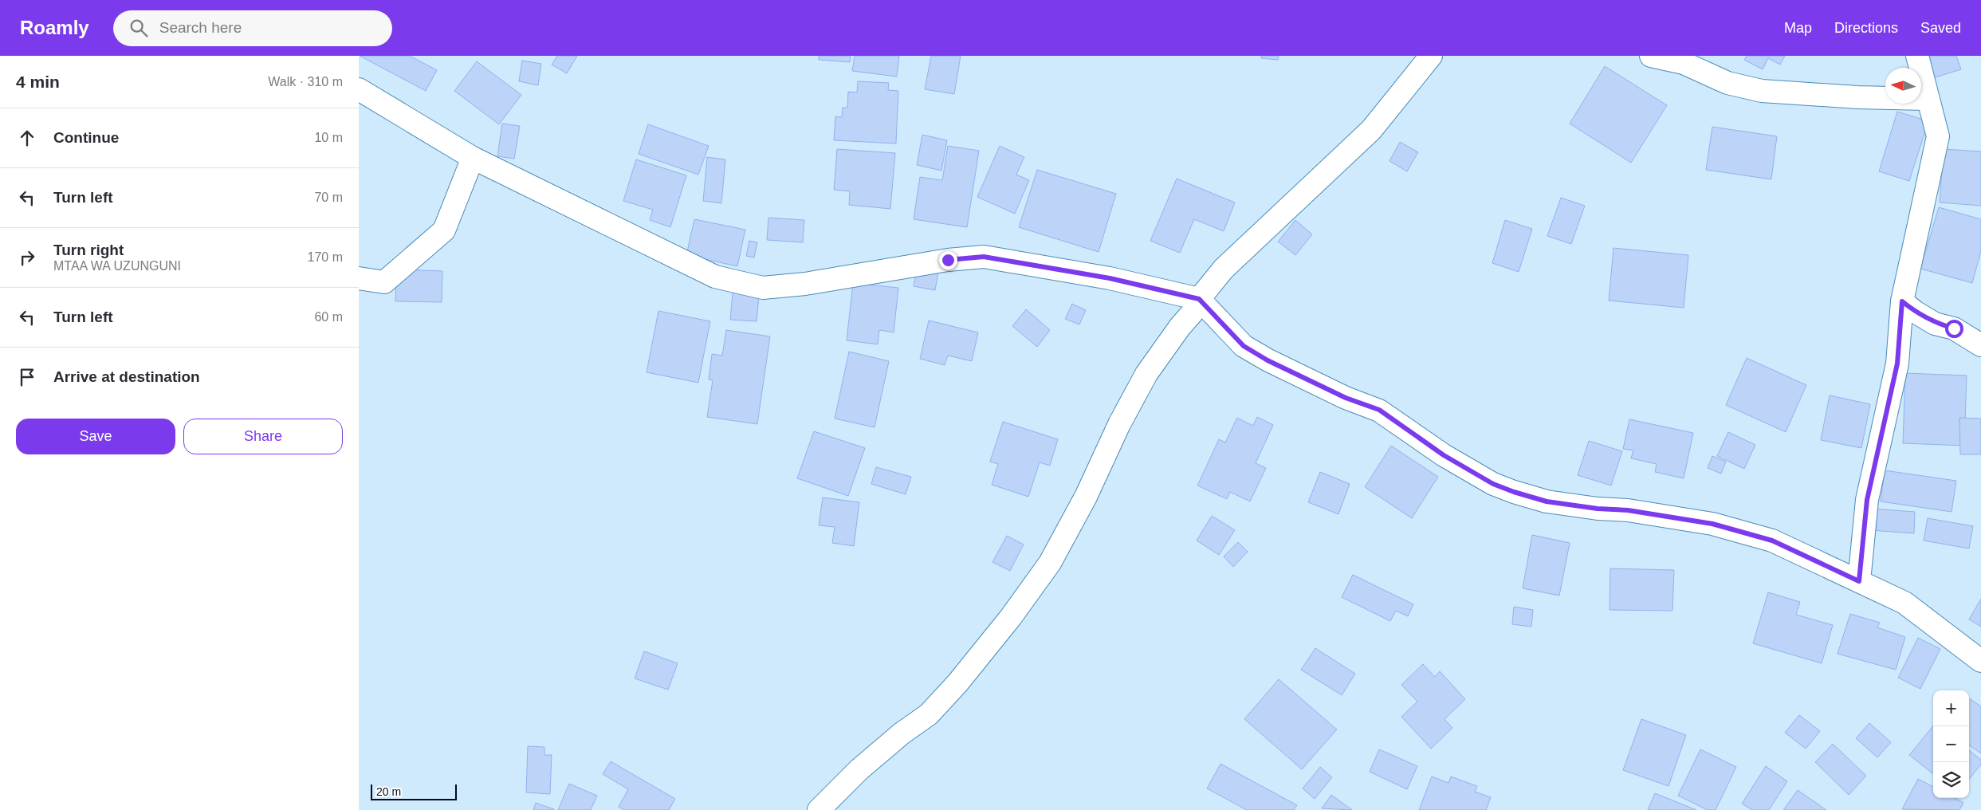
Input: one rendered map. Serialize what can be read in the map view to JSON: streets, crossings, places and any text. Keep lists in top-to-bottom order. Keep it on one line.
{"scale_bar":"20 m","north":"left","page":{"header":"Roamly","search":"Search here","nav":["Map","Directions","Saved"],"heading":["4 min","Walk · 310 m"],"list":[["Continue","10 m"],["Turn left","70 m"],["Turn right","MTAA WA UZUNGUNI","170 m"],["Turn left","60 m"],"Arrive at destination"],"buttons":["Save","Share"],"map_buttons":["+","−"],"scale":"20 m"}}
